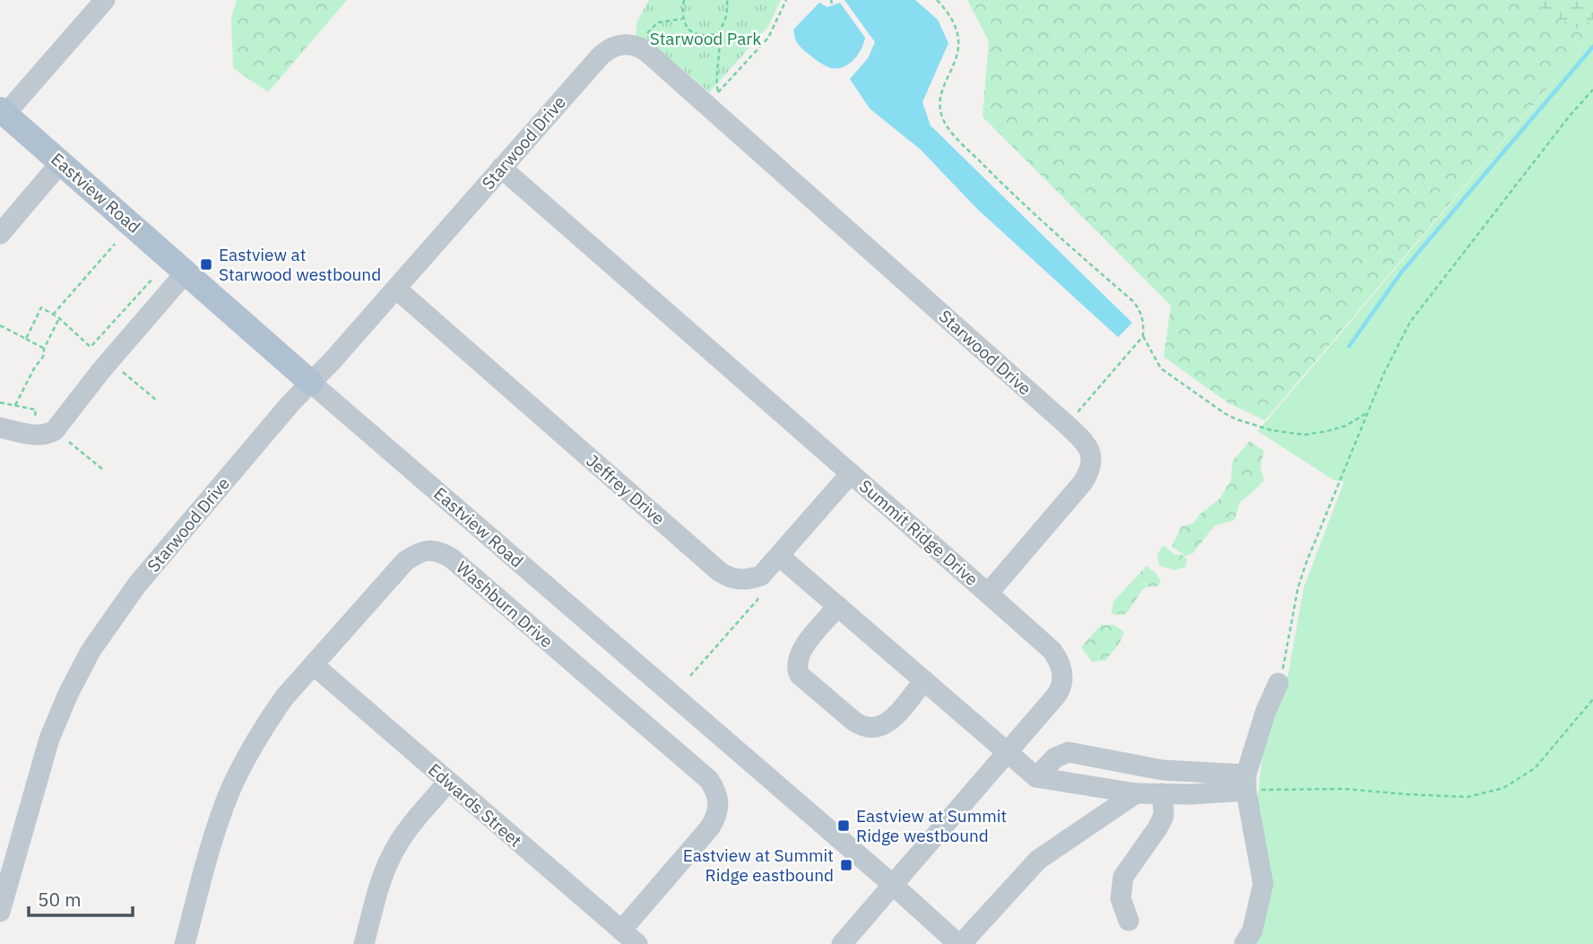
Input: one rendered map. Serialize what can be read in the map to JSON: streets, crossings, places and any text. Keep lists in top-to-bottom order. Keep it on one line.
{"streets":{"main road":["Eastview Road"],"street":["Starwood Drive","Jeffrey Drive","Summit Ridge Drive","Washburn Drive","Edwards Street"]},"crossings":[["Starwood Drive","Eastview Road"],["Starwood Drive","Jeffrey Drive"],["Starwood Drive","Summit Ridge Drive"],["Eastview Road","Summit Ridge Drive"],["Jeffrey Drive","Summit Ridge Drive"],["Washburn Drive","Edwards Street"]],"parks":["Starwood Park"],"places":{"transit":["Eastview at Starwood westbound","Eastview at Summit Ridge westbound","Eastview at Summit Ridge eastbound"]},"scale_bar":"50 m"}
